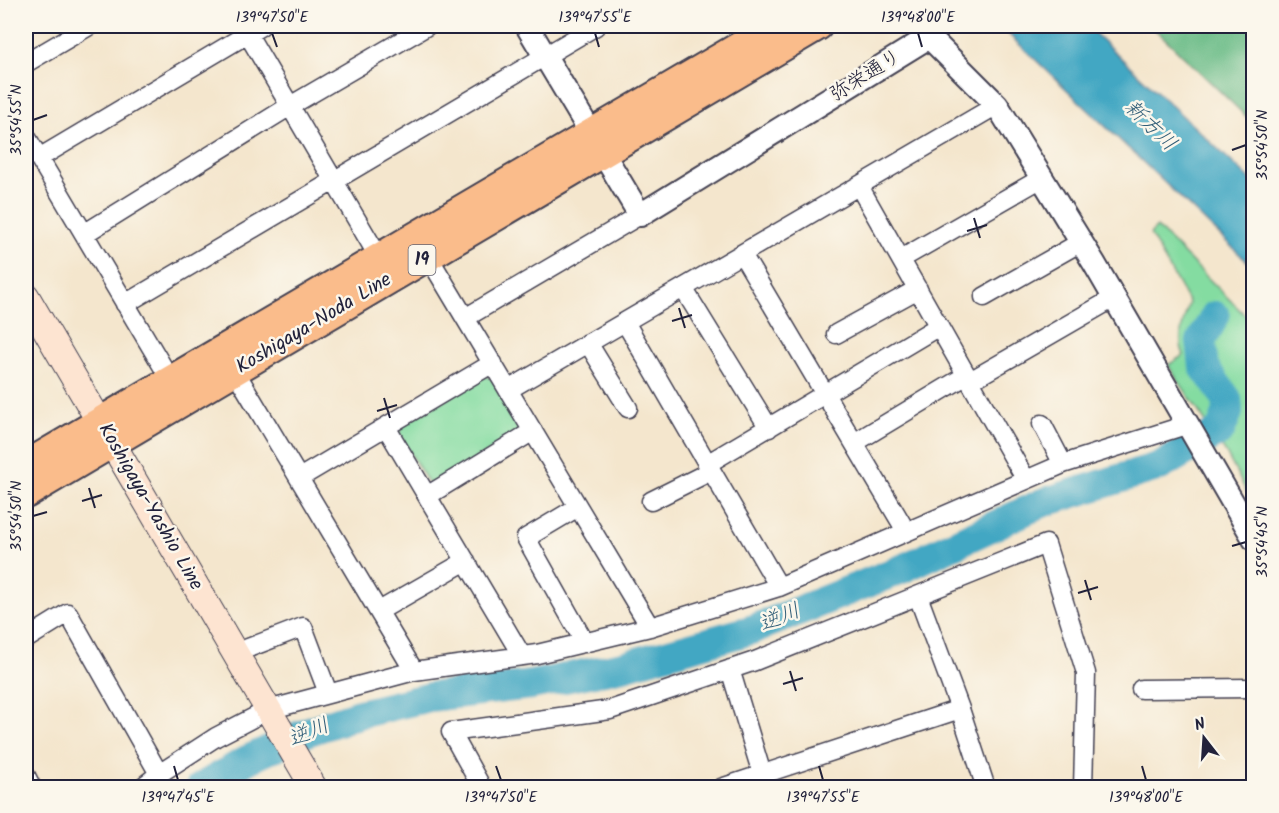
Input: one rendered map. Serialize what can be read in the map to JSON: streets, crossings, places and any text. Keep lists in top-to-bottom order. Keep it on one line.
{"streets":{"main road":["19","Koshigaya-Noda Line","Koshigaya-Yashio Line"],"street":["弥栄通り"]},"crossings":[["Koshigaya-Noda Line","Koshigaya-Yashio Line"]],"water":["新方川","逆川"],"north":"top","coordinates":["139°47'50\"E","139°47'55\"E","139°48'00\"E","35°54'55\"N","35°54'50\"N","35°54'45\"N","139°47'45\"E"]}
